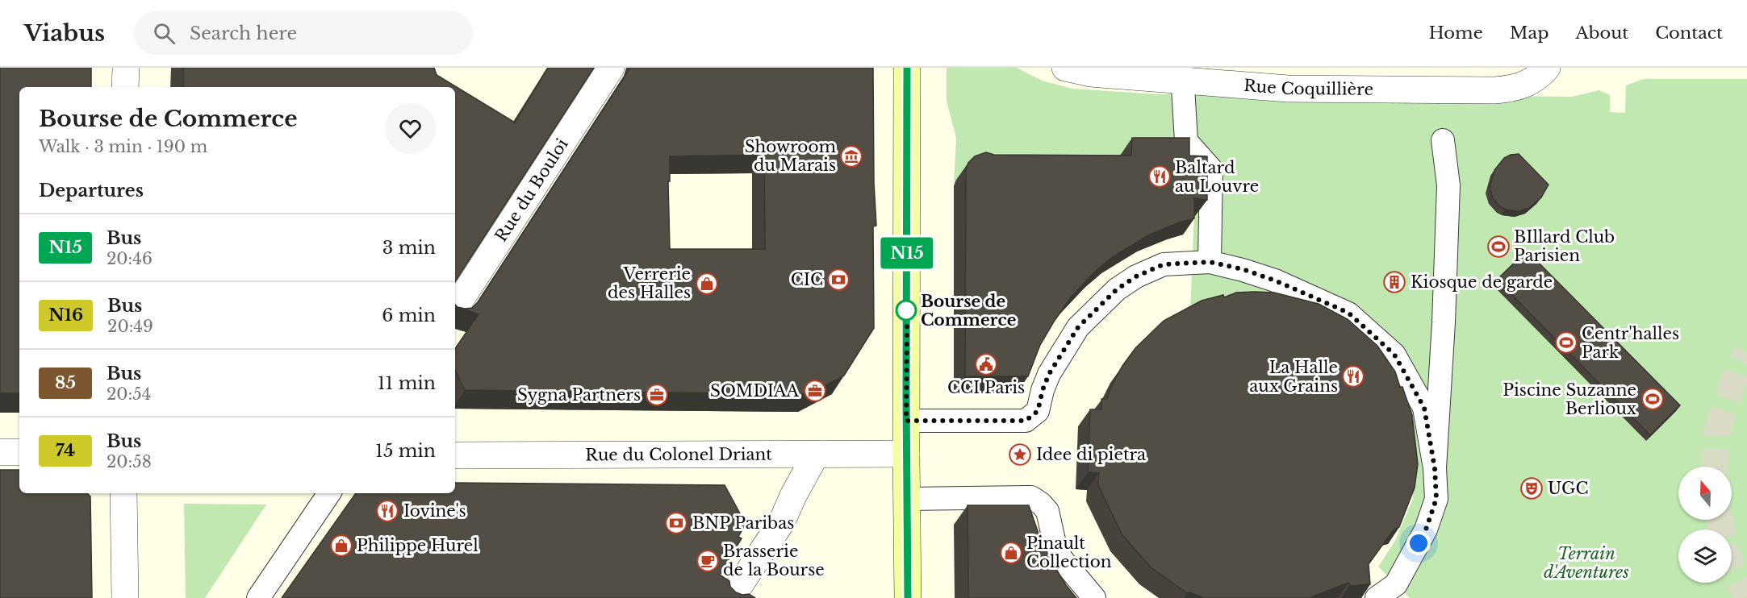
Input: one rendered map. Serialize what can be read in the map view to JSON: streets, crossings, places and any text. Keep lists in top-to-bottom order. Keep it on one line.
{"streets":{"street":["Rue Coquillière","Rue du Bouloi","Rue du Colonel Driant"]},"parks":["Terrain d'Aventures"],"places":{"museum":["Showroom du Marais"],"restaurant":["Baltard au Louvre","La Halle aux Grains","Iovine's"],"sports":["BIllard Club Parisien","Centr'halles Park","Piscine Suzanne Berlioux"],"bank":["CIC","BNP Paribas"],"building":["Kiosque de garde"],"shop":["Verrerie des Halles","Philippe Hurel","Pinault Collection"],"other":["Bourse de Commerce"],"public building":["CCI Paris"],"office":["SOMDIAA","Sygna Partners"],"place":["Idee di pietra"],"theatre":["UGC"],"cafe":["Brasserie de la Bourse"]},"lines":["bus line N15"],"north":"top","page":{"header":"Viabus","search":"Search here","nav":["Home","Map","About","Contact"],"on_map":"N15","heading":[["Bourse de Commerce","Walk · 3 min · 190 m"],"Departures"],"list":[{"mark":"N15","name":"Bus","note":"20:46","value":"3 min"},{"mark":"N16","name":"Bus","note":"20:49","value":"6 min"},{"mark":"85","name":"Bus","note":"20:54","value":"11 min"},{"mark":"74","name":"Bus","note":"20:58","value":"15 min"}]}}
